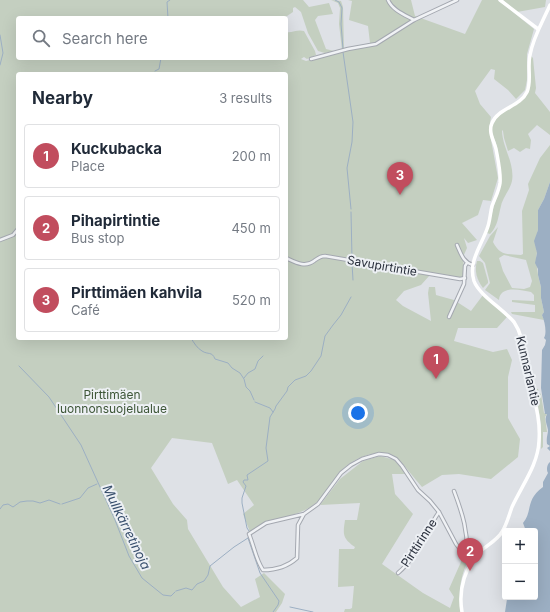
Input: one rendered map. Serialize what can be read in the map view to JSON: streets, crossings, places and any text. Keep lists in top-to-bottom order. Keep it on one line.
{"streets":{"main road":["Kunnarlantie"],"street":["Savupirtintie","Pirttirinne"]},"water":["Mullkärretinoja"],"parks":["Pirttimäen luonnonsuojelualue"],"page":{"search":"Search here","heading":["Nearby","3 results"],"list":[{"mark":"1","name":"Kuckubacka","note":"Place","value":"200 m"},{"mark":"2","name":"Pihapirtintie","note":"Bus stop","value":"450 m"},{"mark":"3","name":"Pirttimäen kahvila","note":"Café","value":"520 m"}],"pins":["3","1","2"],"map_buttons":["+","−"]}}
